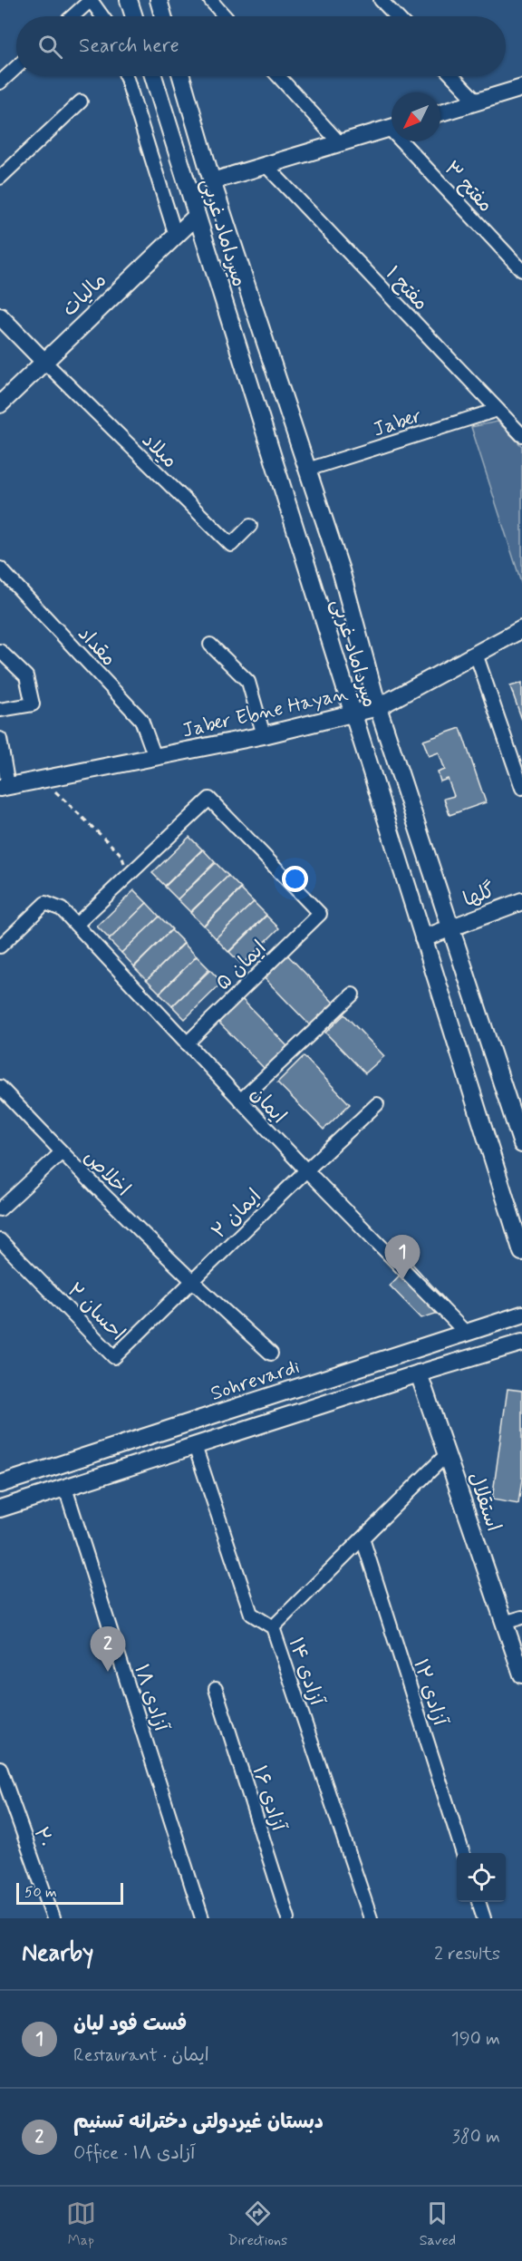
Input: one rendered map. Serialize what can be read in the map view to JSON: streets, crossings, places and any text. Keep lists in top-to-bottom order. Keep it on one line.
{"streets":{"street":["مفتح ۳","میرداماد غربی","مفتح ۱","مالیات","Jaber","میلاد","مقداد","Jaber Ebne Hayan","گلها","ایمان ۵","ایمان","اخلاص","ایمان ۲","احسان ۲","Sohrevardi","استقلال","آزادی ۱۴","آزادی ۱۲","آزادی ۱۸","آزادی ۱۶","۲۰"]},"crossings":[["میرداماد غربی","مالیات"],["میرداماد غربی","Jaber"],["میرداماد غربی","Jaber Ebne Hayan"],["میرداماد غربی","گلها"],["مفتح ۱","Jaber"],["مالیات","میلاد"],["مقداد","Jaber Ebne Hayan"],["ایمان ۵","ایمان"],["ایمان","ایمان ۲"],["ایمان","Sohrevardi"],["اخلاص","ایمان ۲"],["اخلاص","احسان ۲"],["ایمان ۲","احسان ۲"]],"scale_bar":"50 m","north":"bottom left","page":{"search":"Search here","pins":["1","2"],"scale":"50 m","heading":["Nearby","2 results"],"list":[{"mark":"1","name":"فست فود لیان","note":"Restaurant · ایمان","value":"190 m"},{"mark":"2","name":"دبستان غیردولتی دخترانه تسنیم","note":"Office · آزادی ۱۸","value":"380 m"}],"nav":["Map","Directions","Saved"]}}
